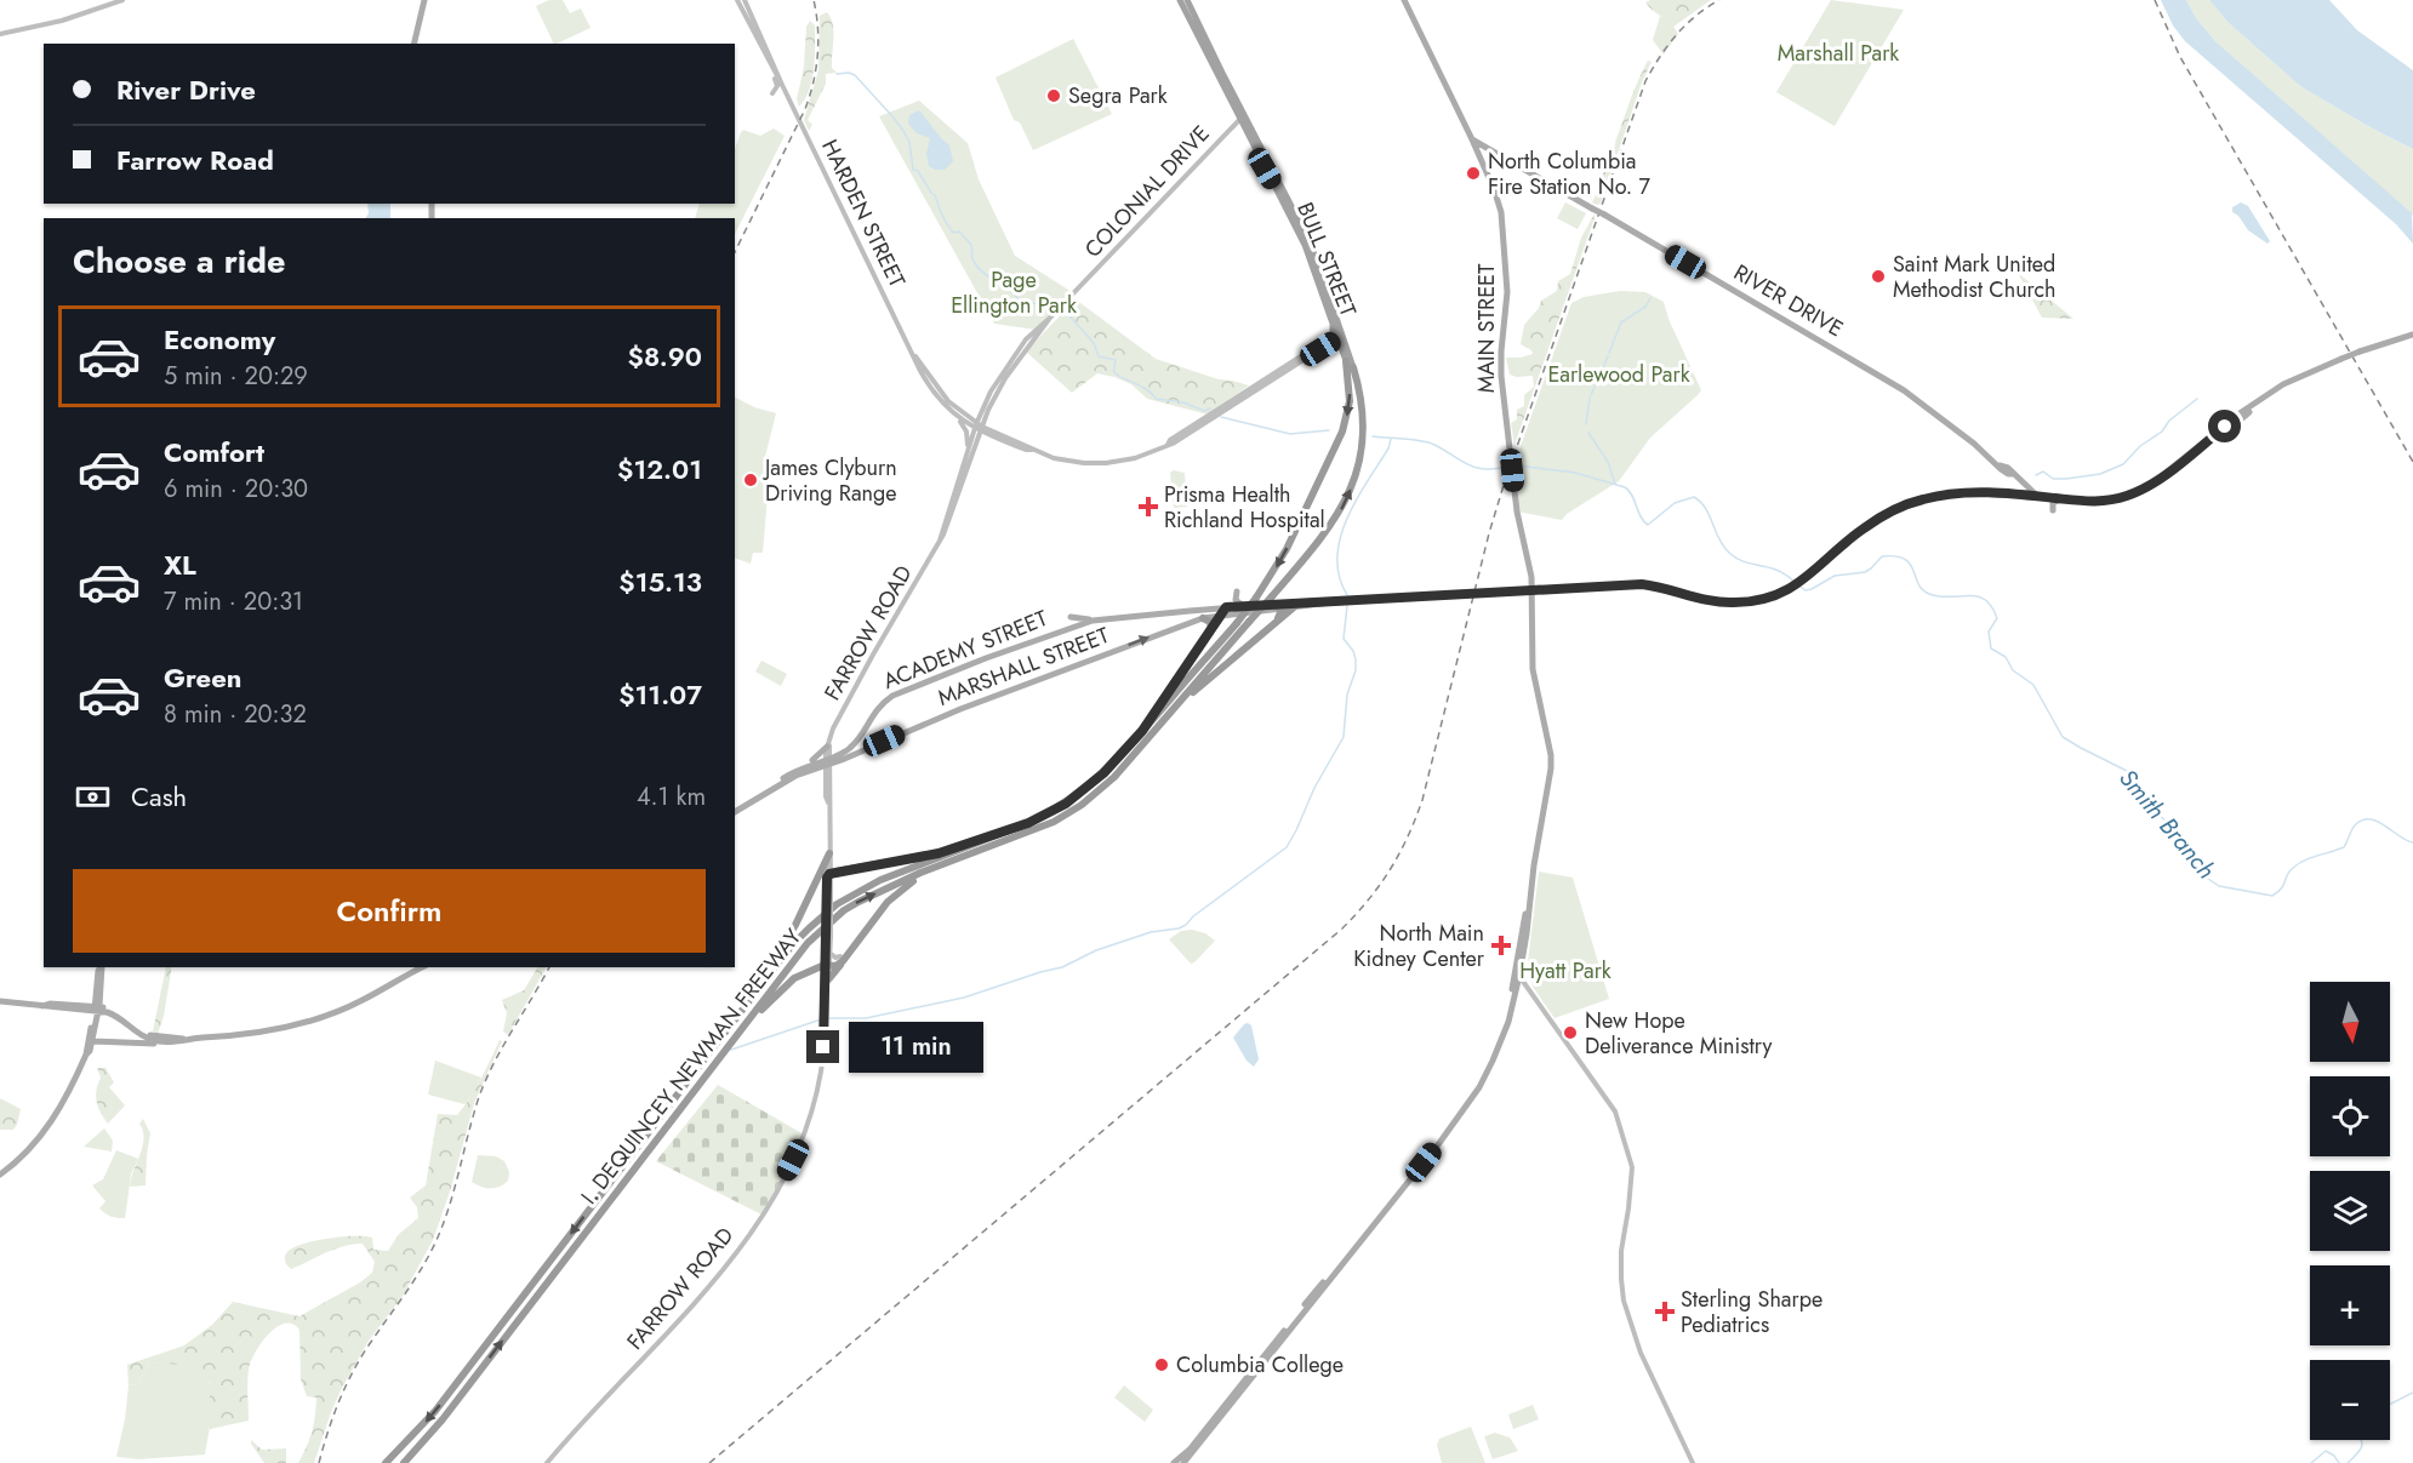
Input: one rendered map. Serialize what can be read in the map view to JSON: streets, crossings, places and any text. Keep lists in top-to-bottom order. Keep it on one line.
{"streets":{"highway":["BULL STREET","I. DEQUINCEY NEWMAN FREEWAY"],"main road":["COLONIAL DRIVE","HARDEN STREET","RIVER DRIVE","MAIN STREET","FARROW ROAD","ACADEMY STREET","MARSHALL STREET"]},"crossings":[["COLONIAL DRIVE","HARDEN STREET"],["COLONIAL DRIVE","BULL STREET"],["COLONIAL DRIVE","FARROW ROAD"],["HARDEN STREET","BULL STREET"],["HARDEN STREET","I. DEQUINCEY NEWMAN FREEWAY"],["BULL STREET","I. DEQUINCEY NEWMAN FREEWAY"],["RIVER DRIVE","MAIN STREET"],["FARROW ROAD","ACADEMY STREET"],["FARROW ROAD","MARSHALL STREET"],["ACADEMY STREET","MARSHALL STREET"]],"one_way":["MARSHALL STREET"],"water":["Smith Branch"],"parks":["Marshall Park","Page Ellington Park","Earlewood Park","Hyatt Park"],"places":{"other":["Segra Park","North Columbia Fire Station No. 7","Saint Mark United Methodist Church","James Clyburn Driving Range","New Hope Deliverance Ministry","Columbia College"],"health":["Prisma Health Richland Hospital","North Main Kidney Center","Sterling Sharpe Pediatrics"]},"north":"bottom","page":{"banner":["River Drive","Farrow Road"],"heading":"Choose a ride","list":[{"name":"Economy","note":"5 min · 20:29","value":"$8.90"},{"name":"Comfort","note":"6 min · 20:30","value":"$12.01"},{"name":"XL","note":"7 min · 20:31","value":"$15.13"},{"name":"Green","note":"8 min · 20:32","value":"$11.07"}],"pay":["Cash","4.1 km"],"buttons":"Confirm","map_buttons":["+","−"],"bubble":"11 min"}}
